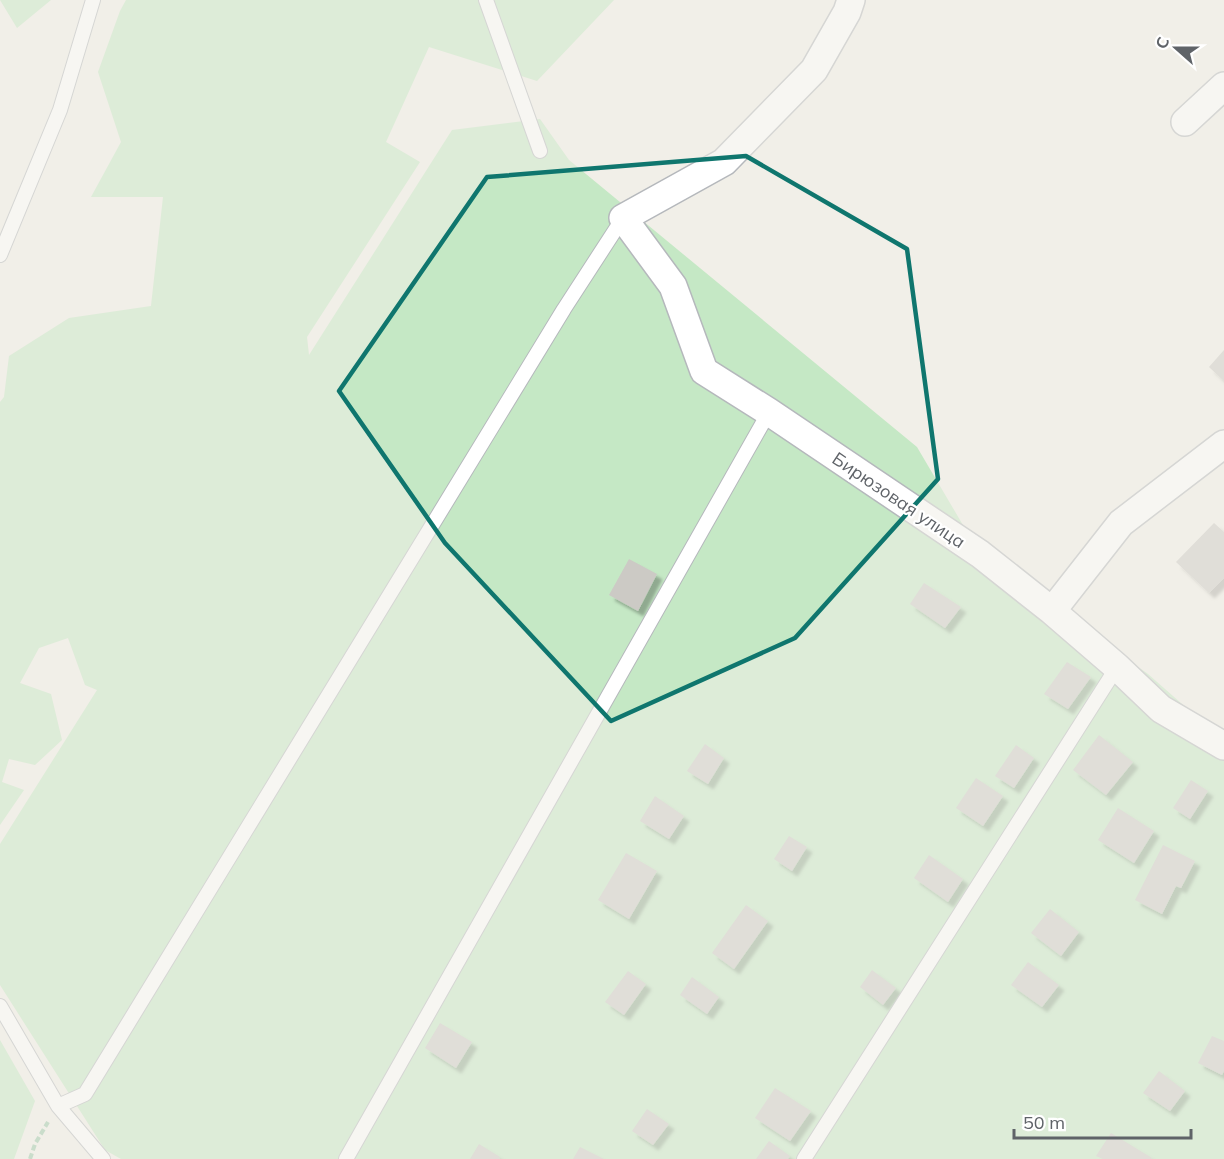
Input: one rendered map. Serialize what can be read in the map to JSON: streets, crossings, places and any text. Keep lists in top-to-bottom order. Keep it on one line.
{"streets":{"street":["Бирюзовая улица"]},"scale_bar":"50 m","north":"left"}
